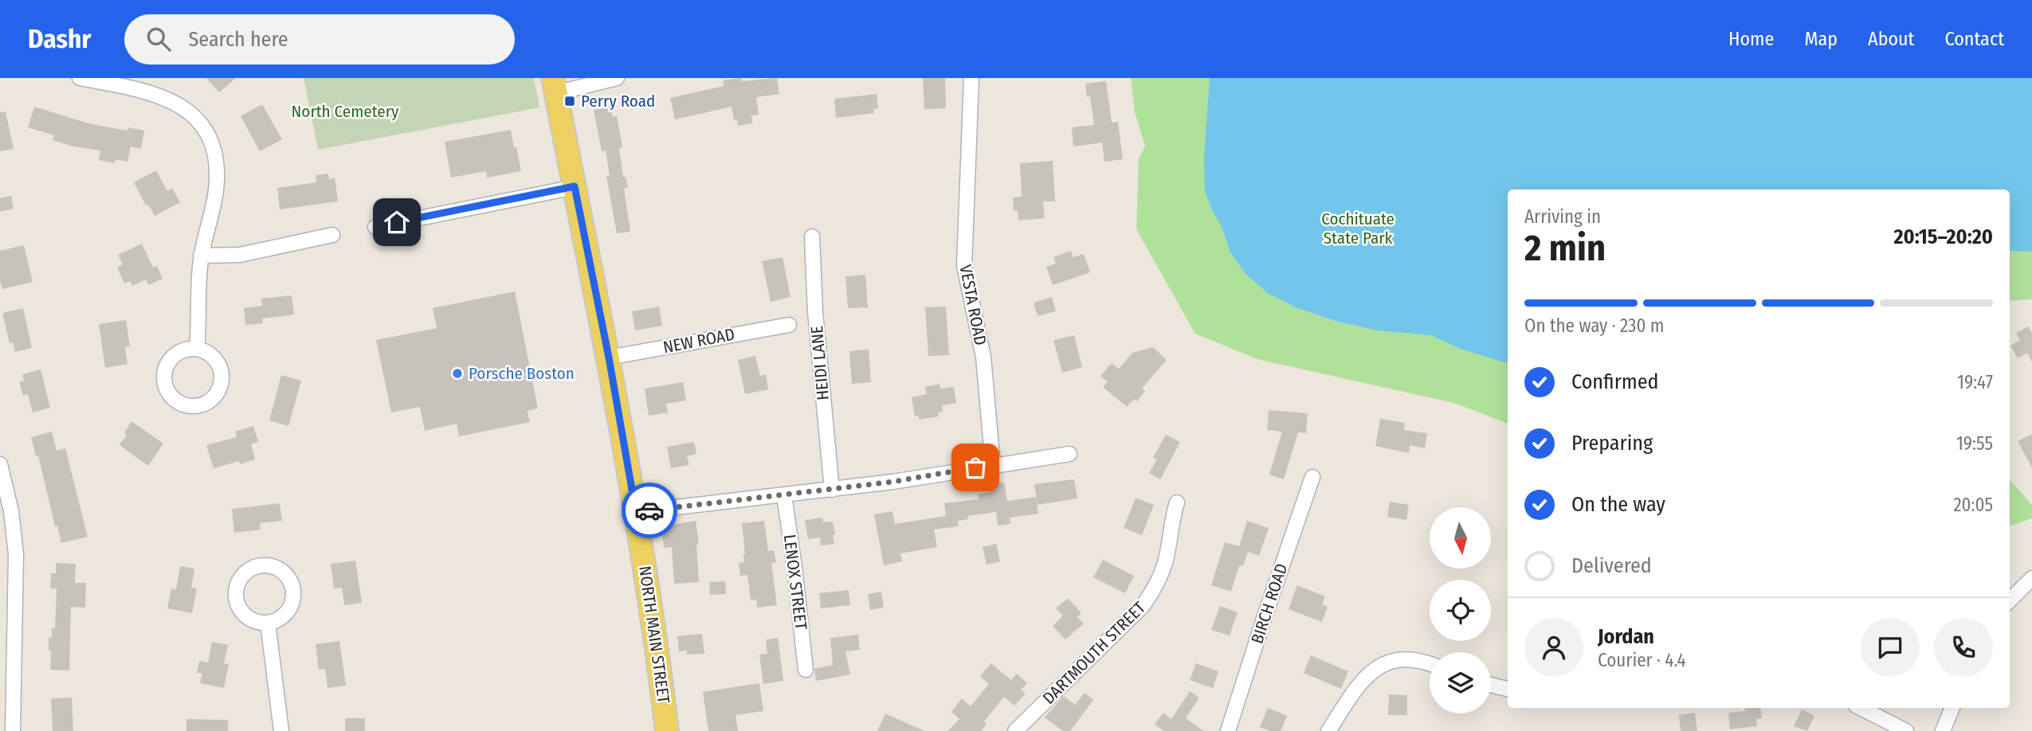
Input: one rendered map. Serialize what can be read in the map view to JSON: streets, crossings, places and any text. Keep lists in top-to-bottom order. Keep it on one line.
{"streets":{"main road":["NORTH MAIN STREET"],"street":["VESTA ROAD","NEW ROAD","HEIDI LANE","LENOX STREET","BIRCH ROAD","DARTMOUTH STREET"]},"crossings":[["NEW ROAD","NORTH MAIN STREET"]],"parks":["North Cemetery","Cochituate State Park"],"places":{"transit":["Perry Road"],"other":["Porsche Boston"]},"north":"bottom","page":{"header":"Dashr","search":"Search here","nav":["Home","Map","About","Contact"],"heading":["2 min","Arriving in","20:15–20:20"],"panel":["Jordan","Courier · 4.4"],"bar":"On the way · 230 m","list":[["Confirmed","19:47"],["Preparing","19:55"],["On the way","20:05"],"Delivered"]}}
